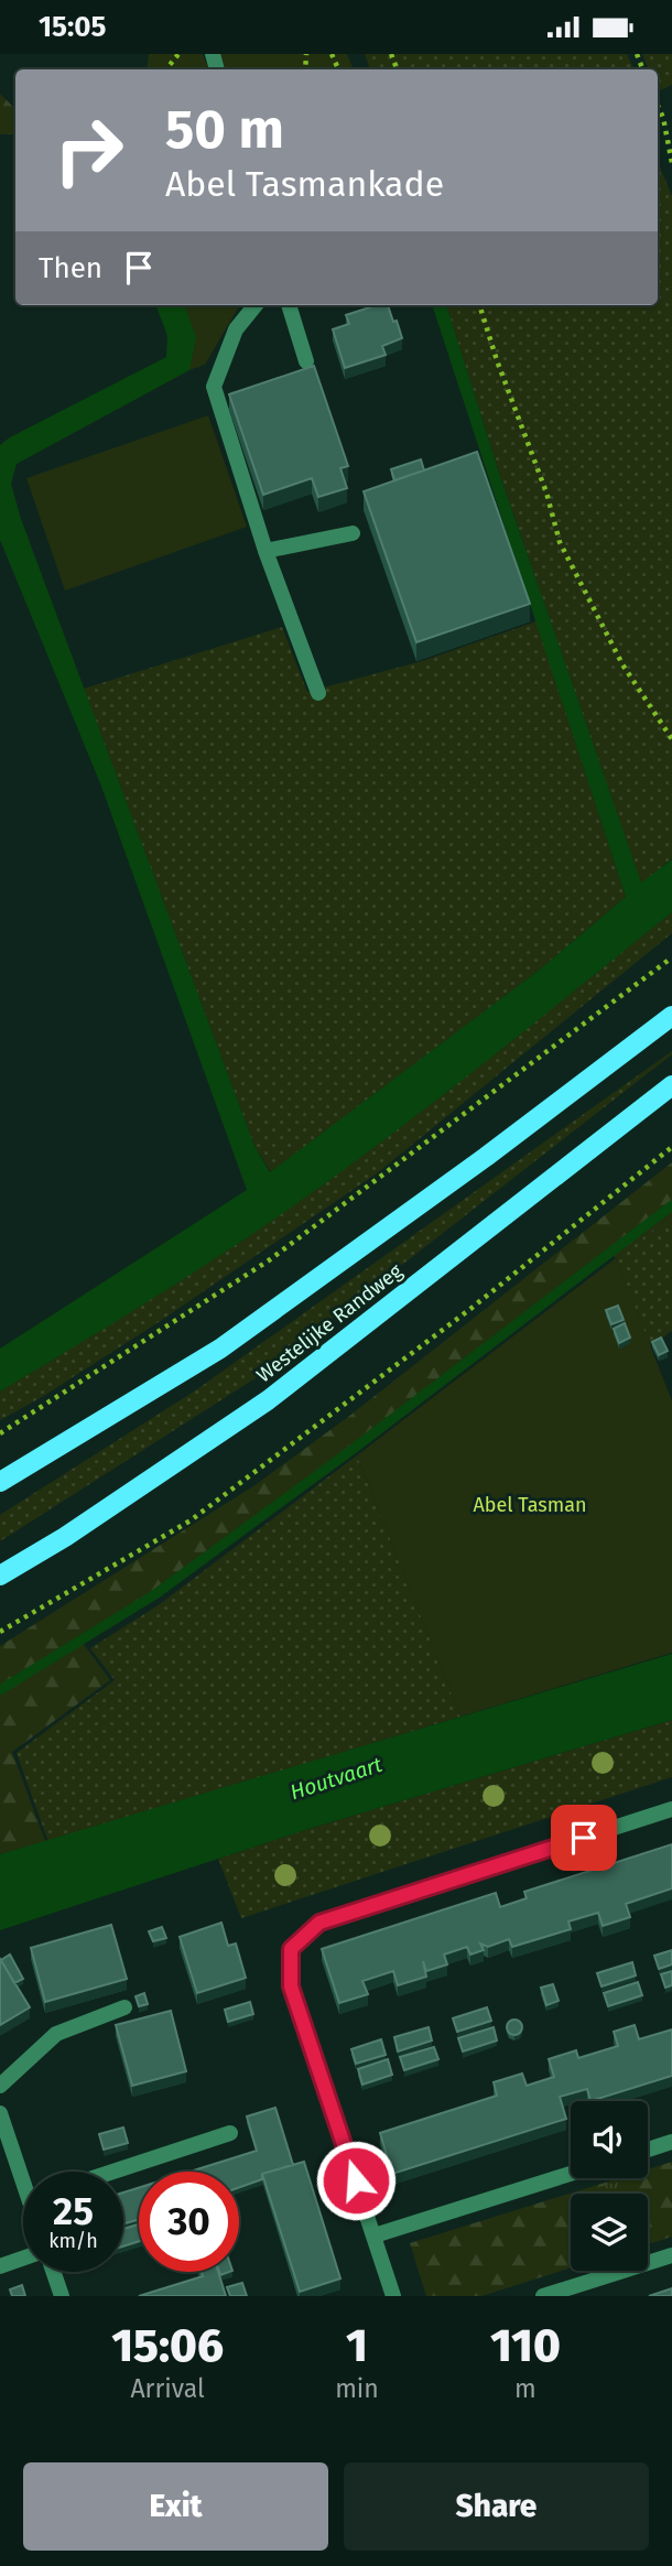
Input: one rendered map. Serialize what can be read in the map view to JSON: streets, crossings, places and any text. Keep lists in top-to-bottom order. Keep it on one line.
{"streets":{"main road":["Westelijke Randweg"]},"water":["Houtvaart"],"parks":["Abel Tasman"],"page":{"status":"15:05","turn":["50 m","Abel Tasmankade"],"then":"Then","speed":"25 km/h","limit":"30","eta":["15:06","Arrival","1","min","110","m"],"buttons":["Exit","Share"]}}
